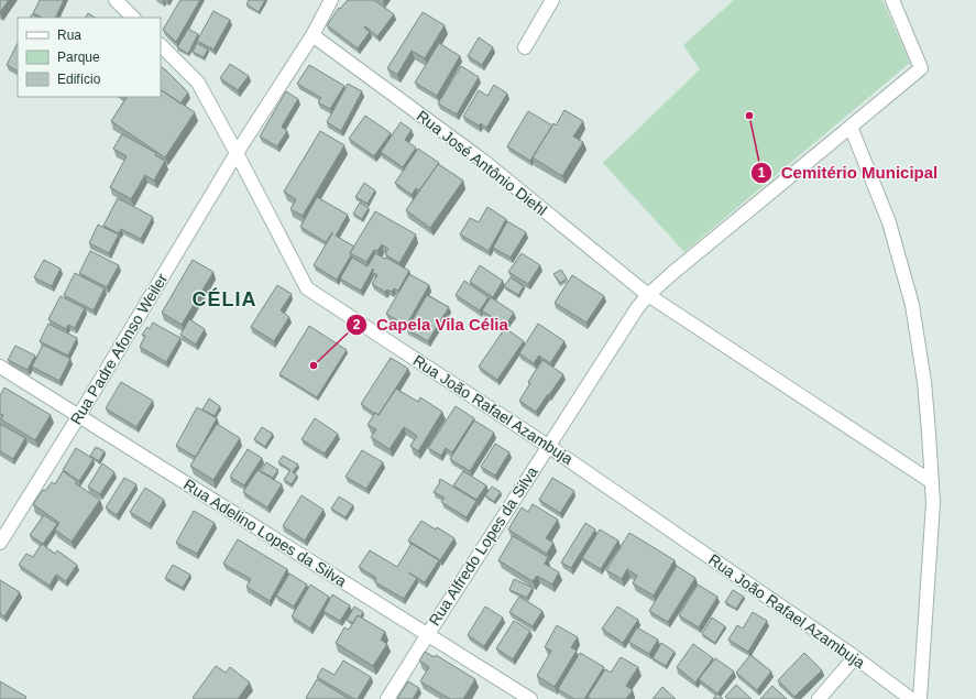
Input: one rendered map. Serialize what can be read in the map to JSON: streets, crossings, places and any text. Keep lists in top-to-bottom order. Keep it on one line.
{"streets":{"street":["Rua José Antônio Diehl","Rua Padre Afonso Weiler","Rua João Rafael Azambuja","Rua Adelino Lopes da Silva","Rua Alfredo Lopes da Silva"]},"crossings":[["Rua José Antônio Diehl","Rua Padre Afonso Weiler"],["Rua José Antônio Diehl","Rua Alfredo Lopes da Silva"],["Rua Padre Afonso Weiler","Rua João Rafael Azambuja"],["Rua Padre Afonso Weiler","Rua Adelino Lopes da Silva"],["Rua João Rafael Azambuja","Rua Alfredo Lopes da Silva"],["Rua Adelino Lopes da Silva","Rua Alfredo Lopes da Silva"]],"districts":["CÉLIA"],"places":["Cemitério Municipal","Capela Vila Célia"],"legend":["Rua","Parque","Edifício"]}
